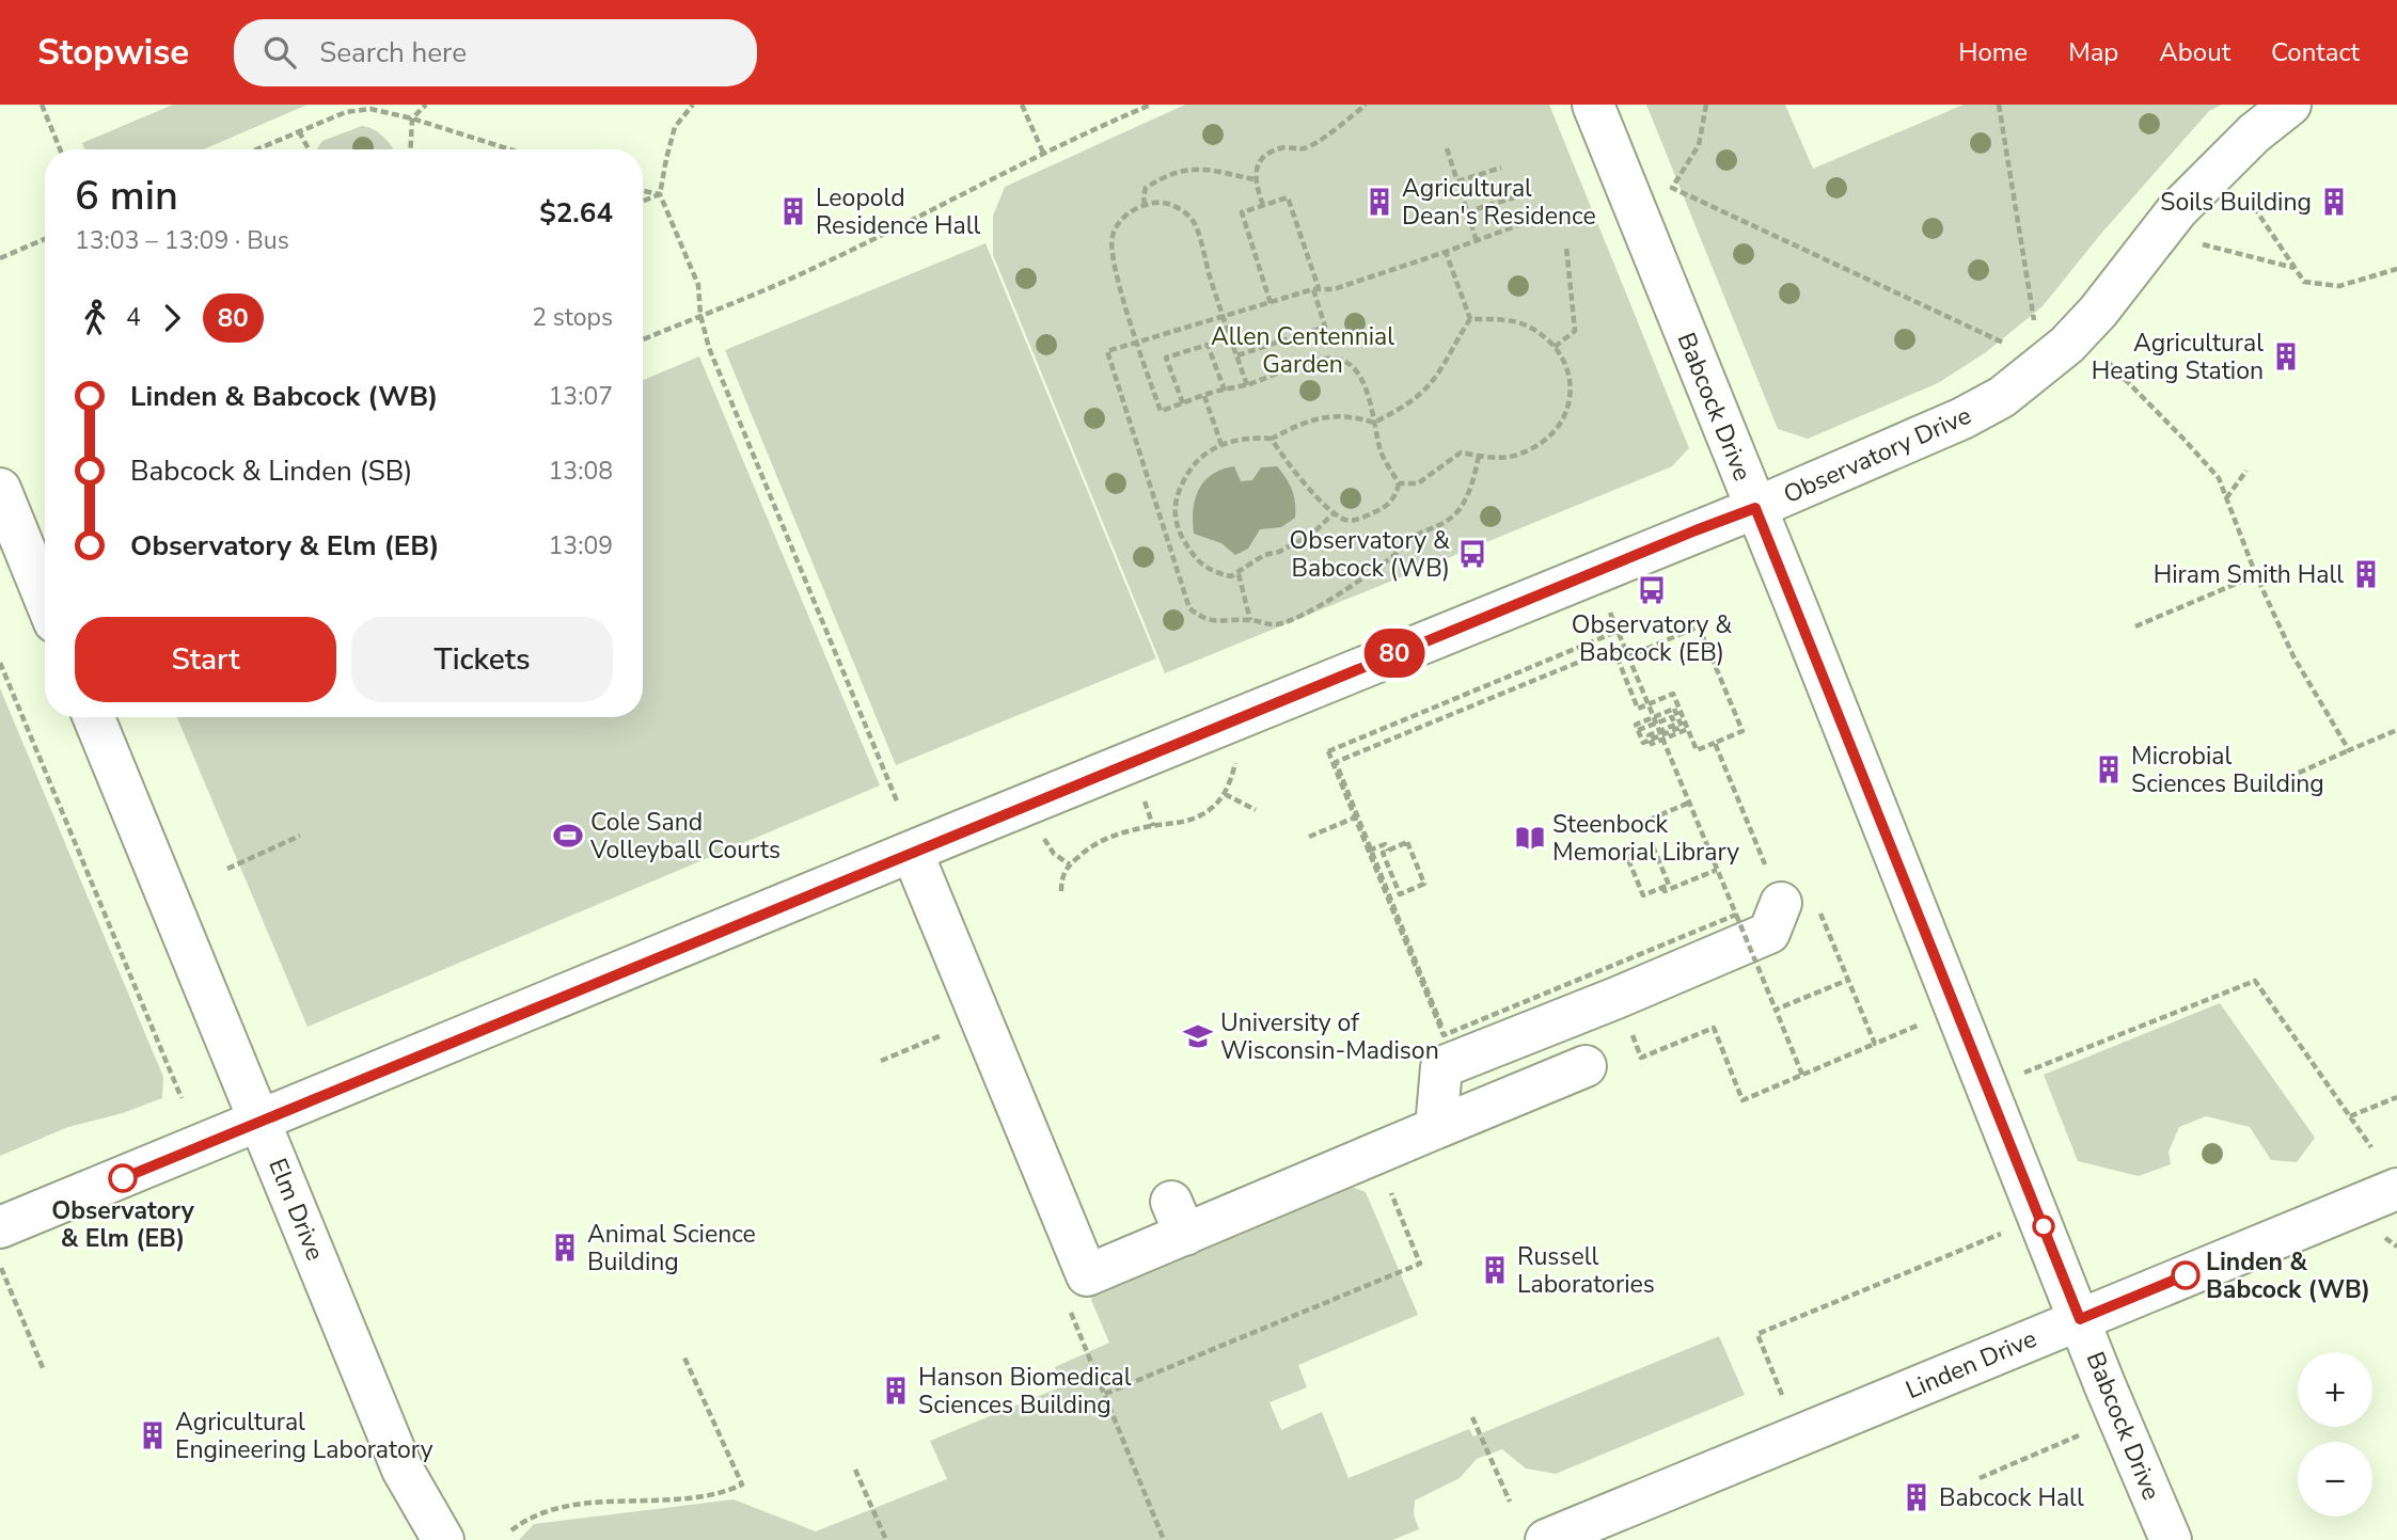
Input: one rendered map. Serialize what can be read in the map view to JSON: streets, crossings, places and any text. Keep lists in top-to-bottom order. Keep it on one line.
{"streets":{"street":["Babcock Drive","Observatory Drive","Elm Drive","Linden Drive"]},"crossings":[["Babcock Drive","Observatory Drive"],["Babcock Drive","Linden Drive"],["Observatory Drive","Elm Drive"]],"parks":["Allen Centennial Garden"],"places":{"building":["Agricultural Dean's Residence","Soils Building","Leopold Residence Hall","Agricultural Heating Station","Hiram Smith Hall","Microbial Sciences Building","Animal Science Building","Russell Laboratories","Hanson Biomedical Sciences Building","Agricultural Engineering Laboratory","Babcock Hall"],"bus stop":["Observatory & Babcock (WB)","Observatory & Babcock (EB)"],"sports":["Cole Sand Volleyball Courts"],"library":["Steenbock Memorial Library"],"school or university":["University of Wisconsin-Madison"],"other":["Observatory & Elm (EB)","Linden & Babcock (WB)"]},"lines":["bus line 80"],"page":{"header":"Stopwise","search":"Search here","nav":["Home","Map","About","Contact"],"on_map":"80","heading":["6 min","13:03 – 13:09 · Bus","$2.64"],"legs":["4","80","2 stops"],"list":[{"name":"Linden & Babcock (WB)","value":"13:07"},{"name":"Babcock & Linden (SB)","value":"13:08"},{"name":"Observatory & Elm (EB)","value":"13:09"}],"buttons":["Start","Tickets"],"map_buttons":["+","−"]}}
